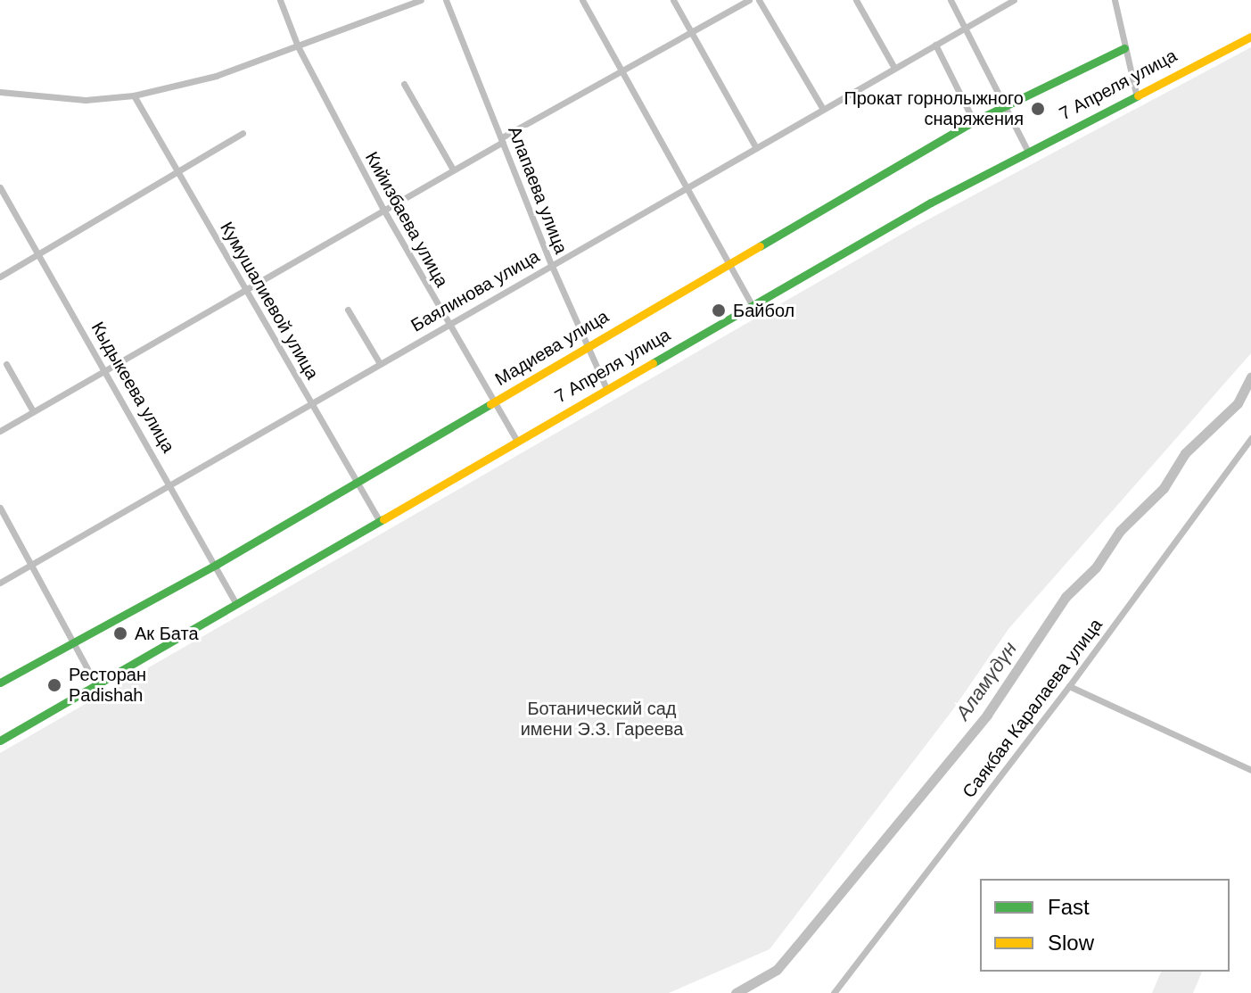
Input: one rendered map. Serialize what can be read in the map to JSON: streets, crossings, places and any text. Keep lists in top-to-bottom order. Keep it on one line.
{"streets":{"main road":["7 Апреля улица","Мадиева улица"],"street":["Алапаева улица","Кийизбаева улица","Баялинова улица","Кумушалиевой улица","Кыдыкеева улица","Саякбая Каралаева улица"]},"crossings":[["7 Апреля улица","Алапаева улица"],["7 Апреля улица","Кийизбаева улица"],["7 Апреля улица","Кумушалиевой улица"],["7 Апреля улица","Кыдыкеева улица"],["Алапаева улица","Баялинова улица"],["Алапаева улица","Мадиева улица"],["Кийизбаева улица","Баялинова улица"],["Кийизбаева улица","Мадиева улица"],["Баялинова улица","Кумушалиевой улица"],["Баялинова улица","Кыдыкеева улица"],["Кумушалиевой улица","Мадиева улица"],["Мадиева улица","Кыдыкеева улица"]],"water":["Аламүдүн"],"parks":["Ботанический сад имени Э.З. Гареева"],"places":["Прокат горнолыжного снаряжения","Байбол","Ак Бата","Ресторан Padishah"],"legend":["Fast","Slow"]}
